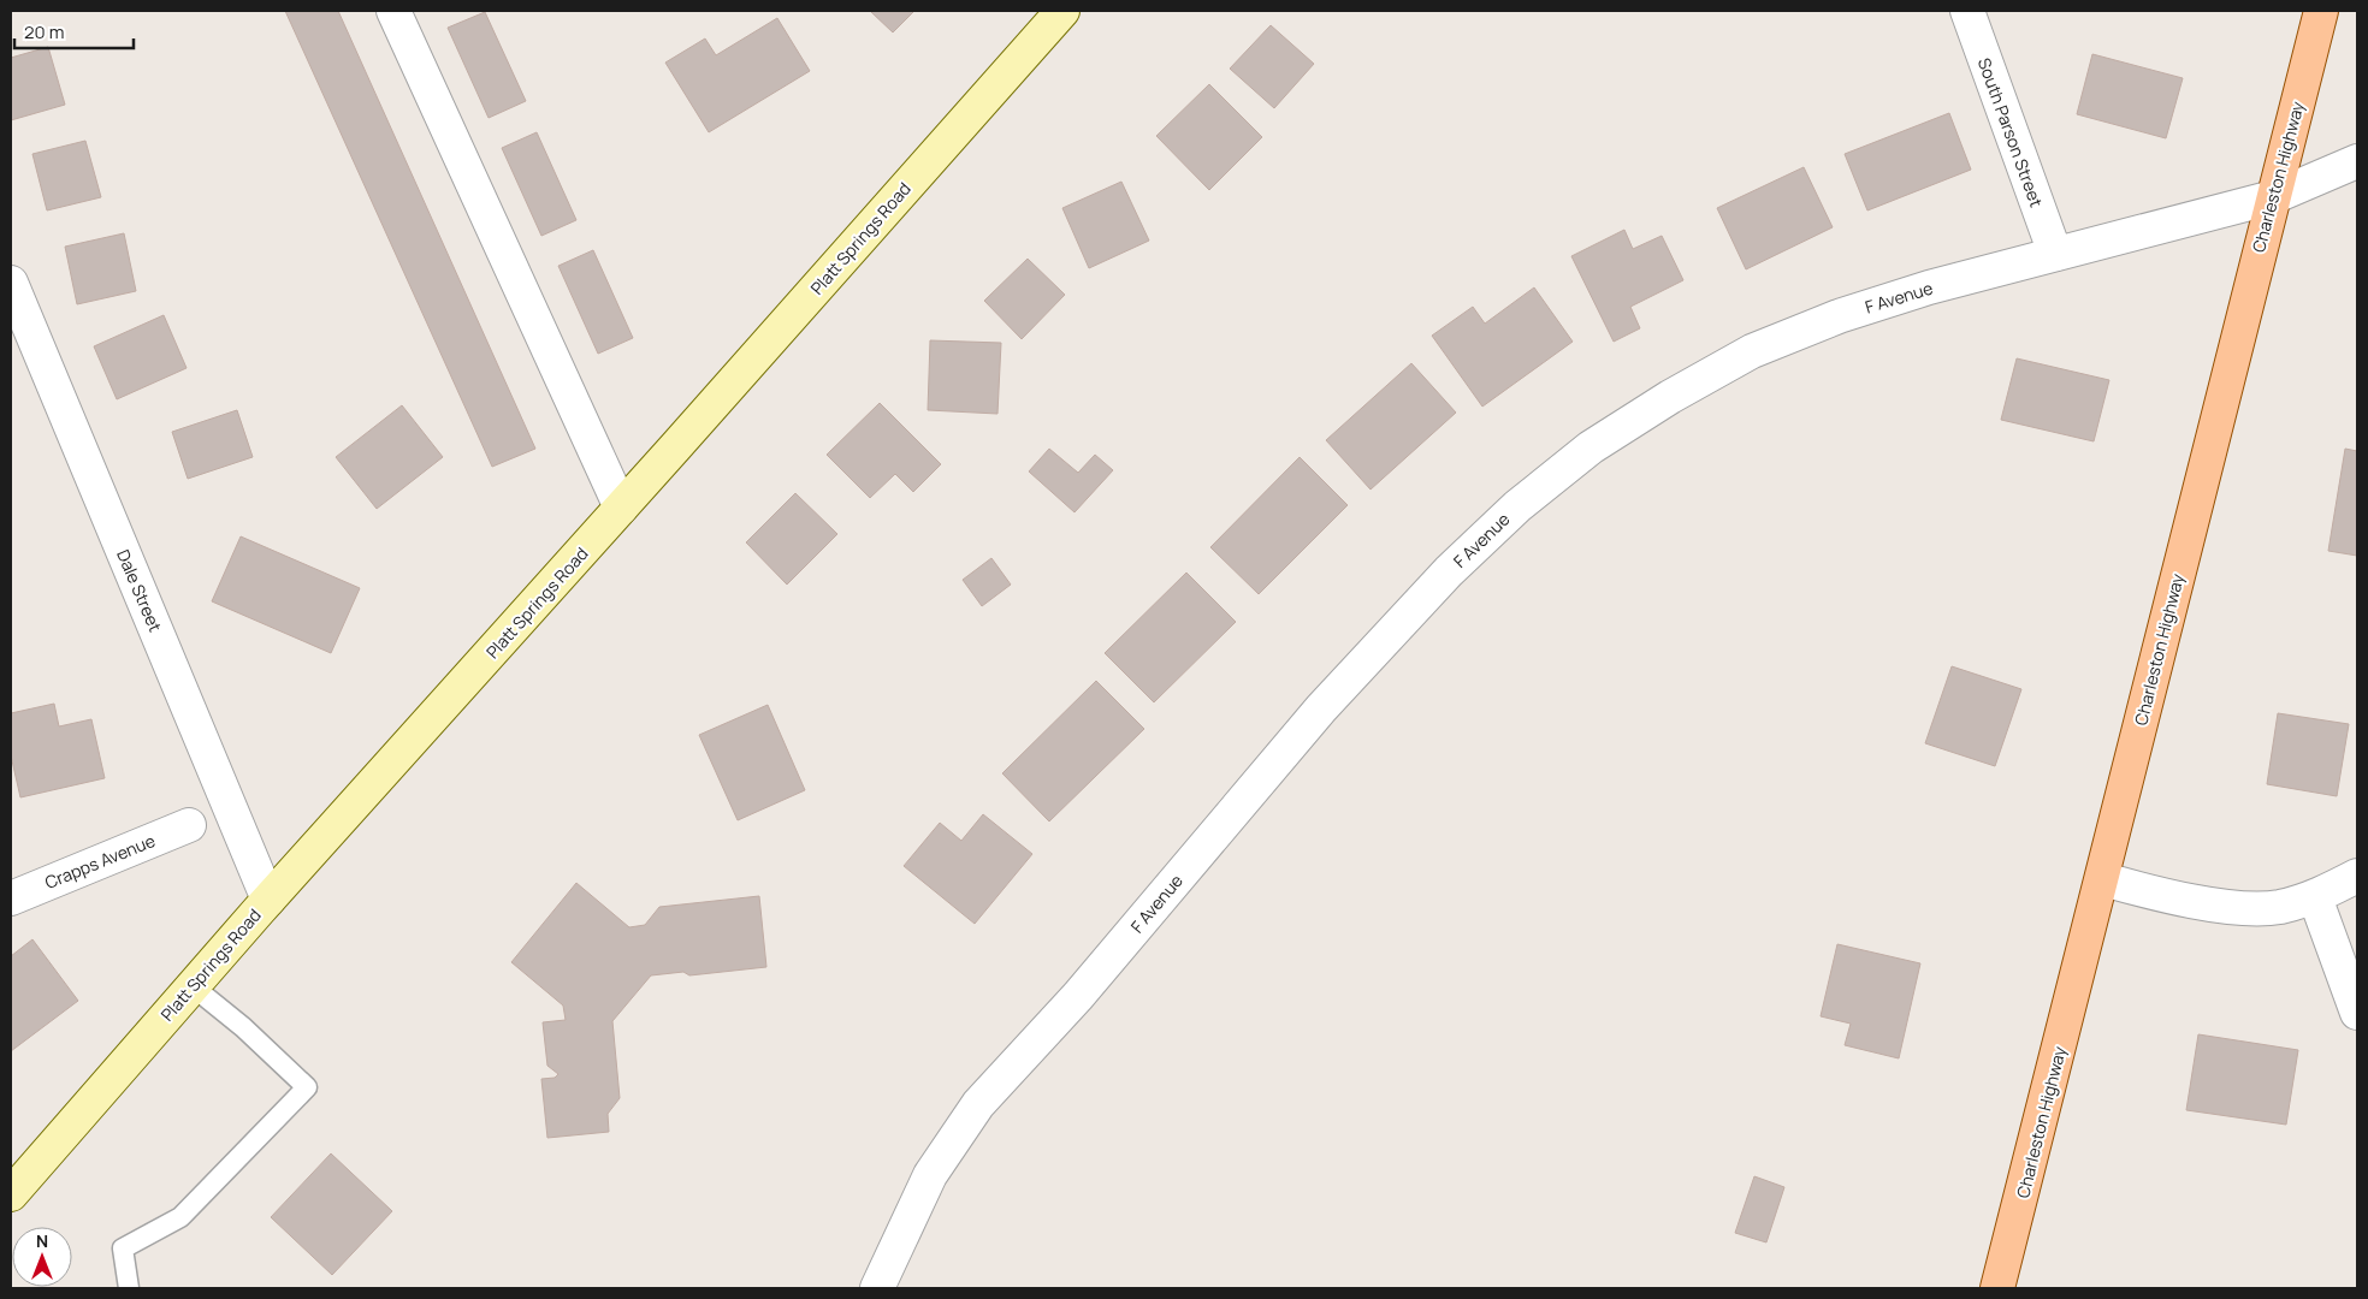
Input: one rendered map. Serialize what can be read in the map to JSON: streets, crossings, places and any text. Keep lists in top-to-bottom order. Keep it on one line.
{"streets":{"main road":["Charleston Highway","Platt Springs Road"],"street":["South Parson Street","F Avenue","Dale Street","Crapps Avenue"]},"crossings":[["South Parson Street","F Avenue"],["Charleston Highway","F Avenue"],["Platt Springs Road","Dale Street"]],"scale_bar":"20 m","north":"top"}
